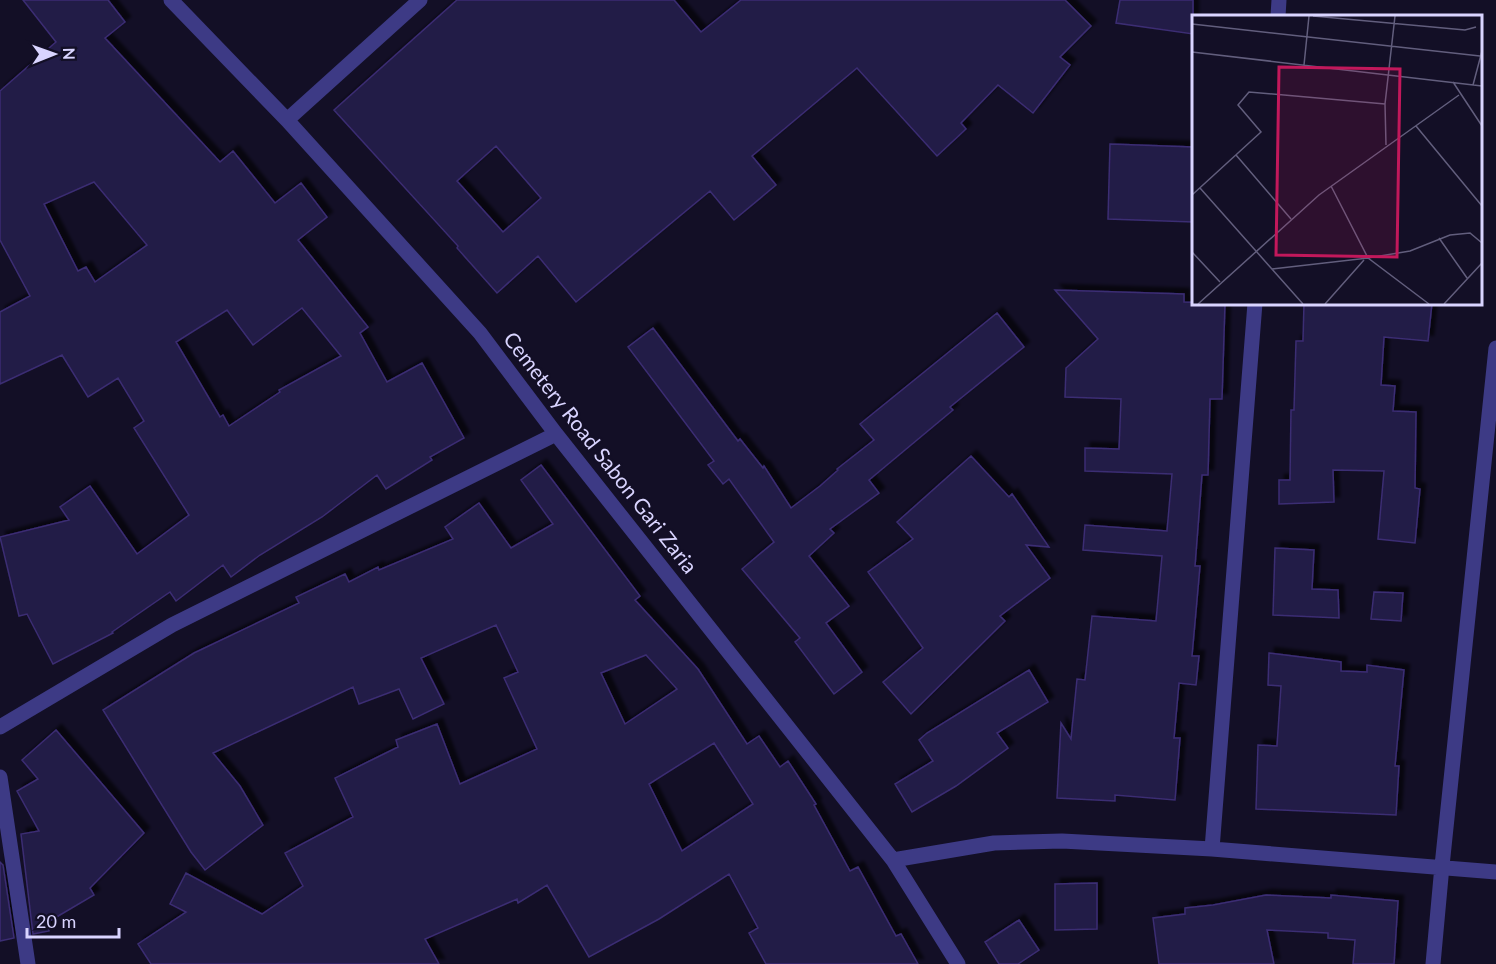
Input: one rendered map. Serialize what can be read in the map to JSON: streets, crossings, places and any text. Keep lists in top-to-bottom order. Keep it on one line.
{"streets":{"street":["Cemetery Road Sabon Gari Zaria"]},"scale_bar":"20 m","north":"right"}
